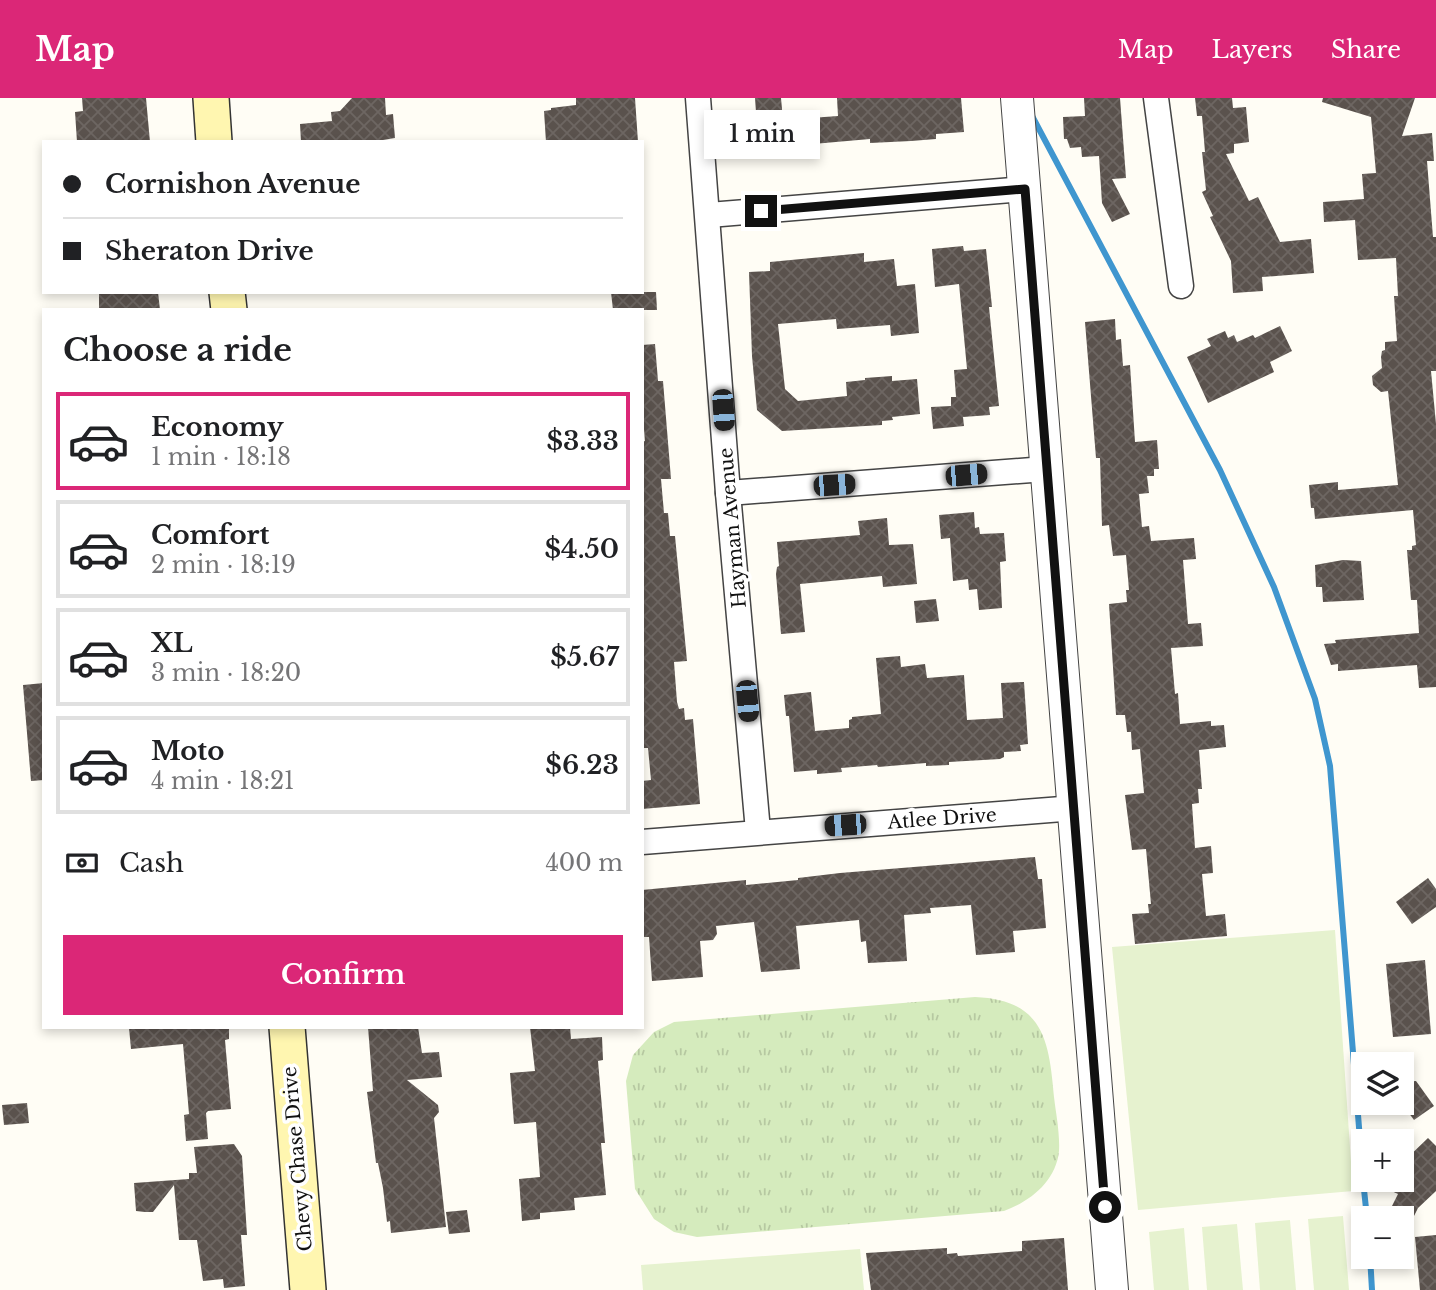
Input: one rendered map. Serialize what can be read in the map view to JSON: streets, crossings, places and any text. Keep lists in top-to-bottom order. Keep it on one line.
{"streets":{"main road":["Chevy Chase Drive"],"street":["Hayman Avenue","Atlee Drive"]},"crossings":[["Hayman Avenue","Atlee Drive"]],"page":{"header":"Map","nav":["Map","Layers","Share"],"bubble":"1 min","banner":["Cornishon Avenue","Sheraton Drive"],"heading":"Choose a ride","list":[{"name":"Economy","note":"1 min · 18:18","value":"$3.33"},{"name":"Comfort","note":"2 min · 18:19","value":"$4.50"},{"name":"XL","note":"3 min · 18:20","value":"$5.67"},{"name":"Moto","note":"4 min · 18:21","value":"$6.23"}],"pay":["Cash","400 m"],"buttons":"Confirm","map_buttons":["+","−"]}}
